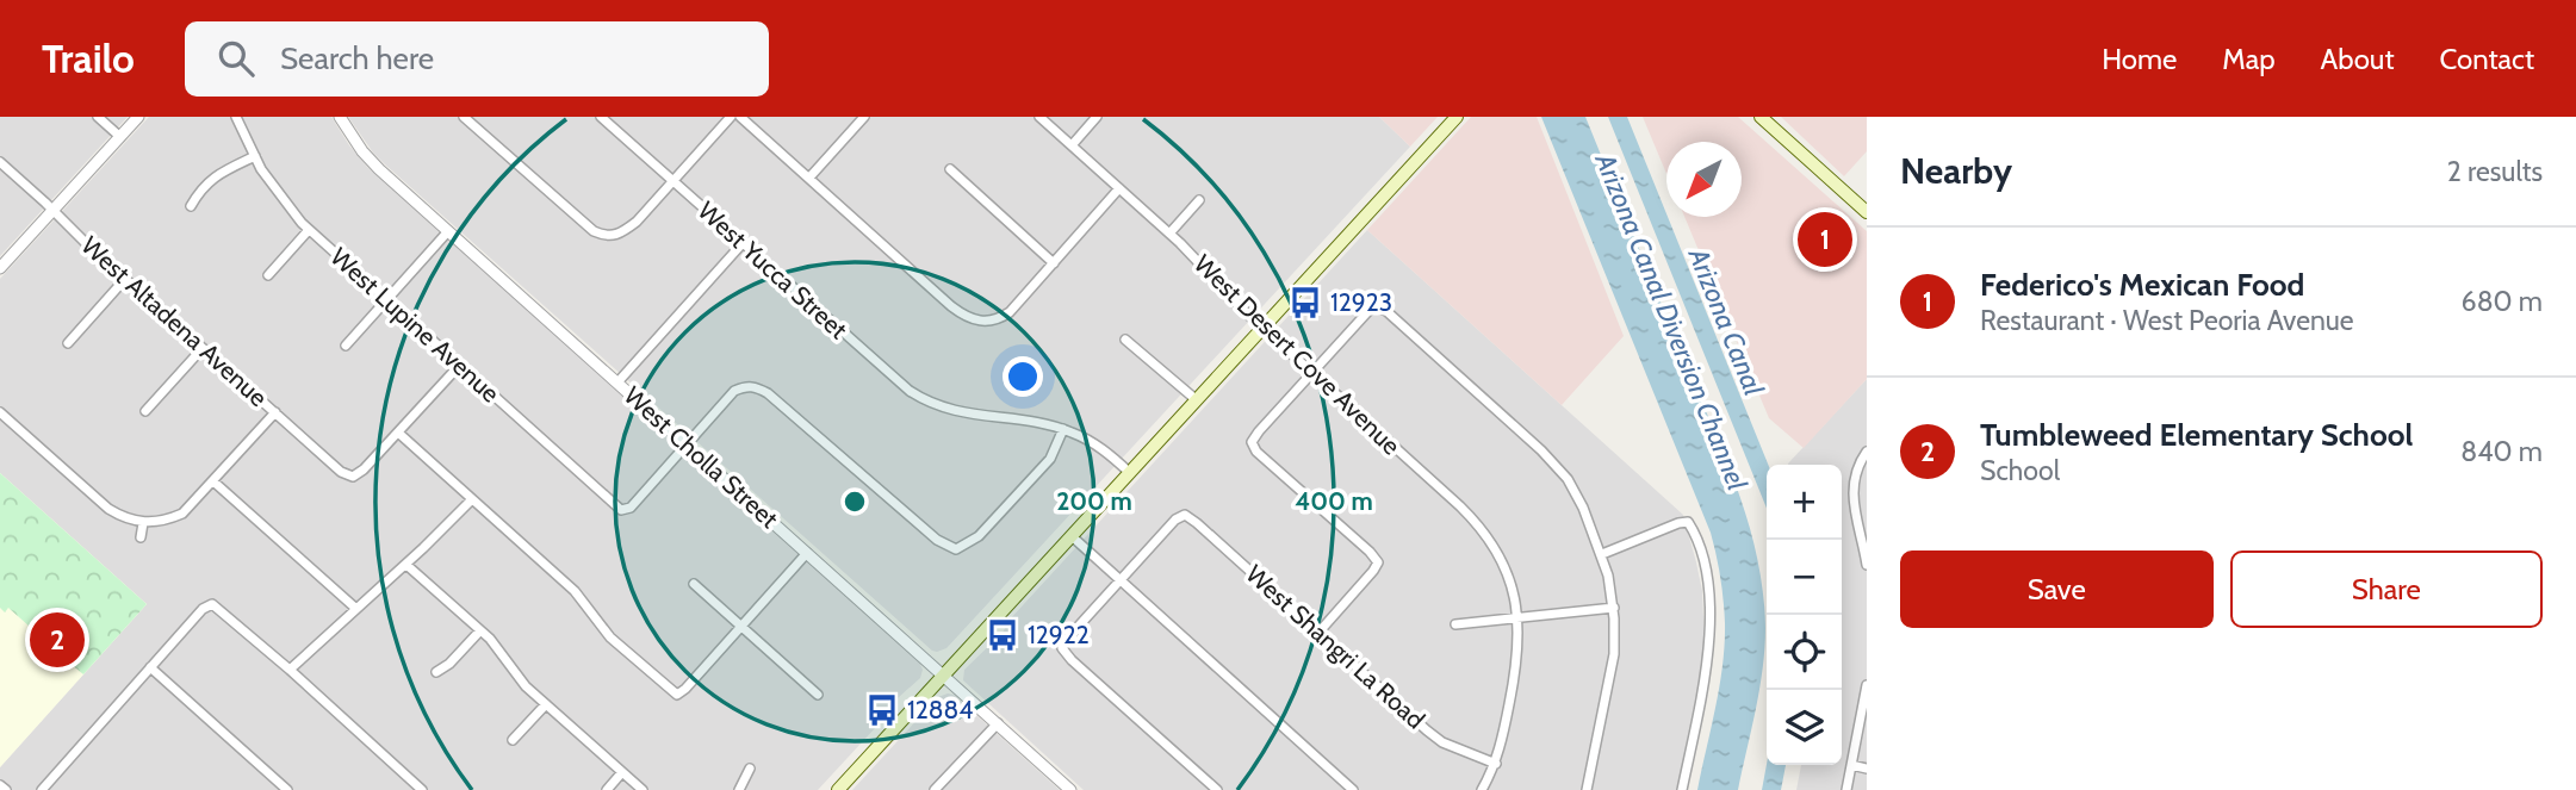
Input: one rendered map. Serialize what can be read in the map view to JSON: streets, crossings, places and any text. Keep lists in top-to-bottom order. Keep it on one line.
{"streets":{"street":["West Yucca Street","West Altadena Avenue","West Lupine Avenue","West Desert Cove Avenue","West Cholla Street","West Shangri La Road"]},"crossings":[["West Lupine Avenue","West Cholla Street"],["West Desert Cove Avenue","West Shangri La Road"]],"water":["Arizona Canal Diversion Channel","Arizona Canal"],"places":{"bus stop":["12923","12922","12884"]},"north":"bottom left","page":{"header":"Trailo","search":"Search here","nav":["Home","Map","About","Contact"],"heading":["Nearby","2 results"],"pins":["1","2"],"list":[{"mark":"1","name":"Federico's Mexican Food","note":"Restaurant · West Peoria Avenue","value":"680 m"},{"mark":"2","name":"Tumbleweed Elementary School","note":"School","value":"840 m"}],"map_buttons":["+","−"],"buttons":["Save","Share"]},"rings":["200 m","400 m"]}
